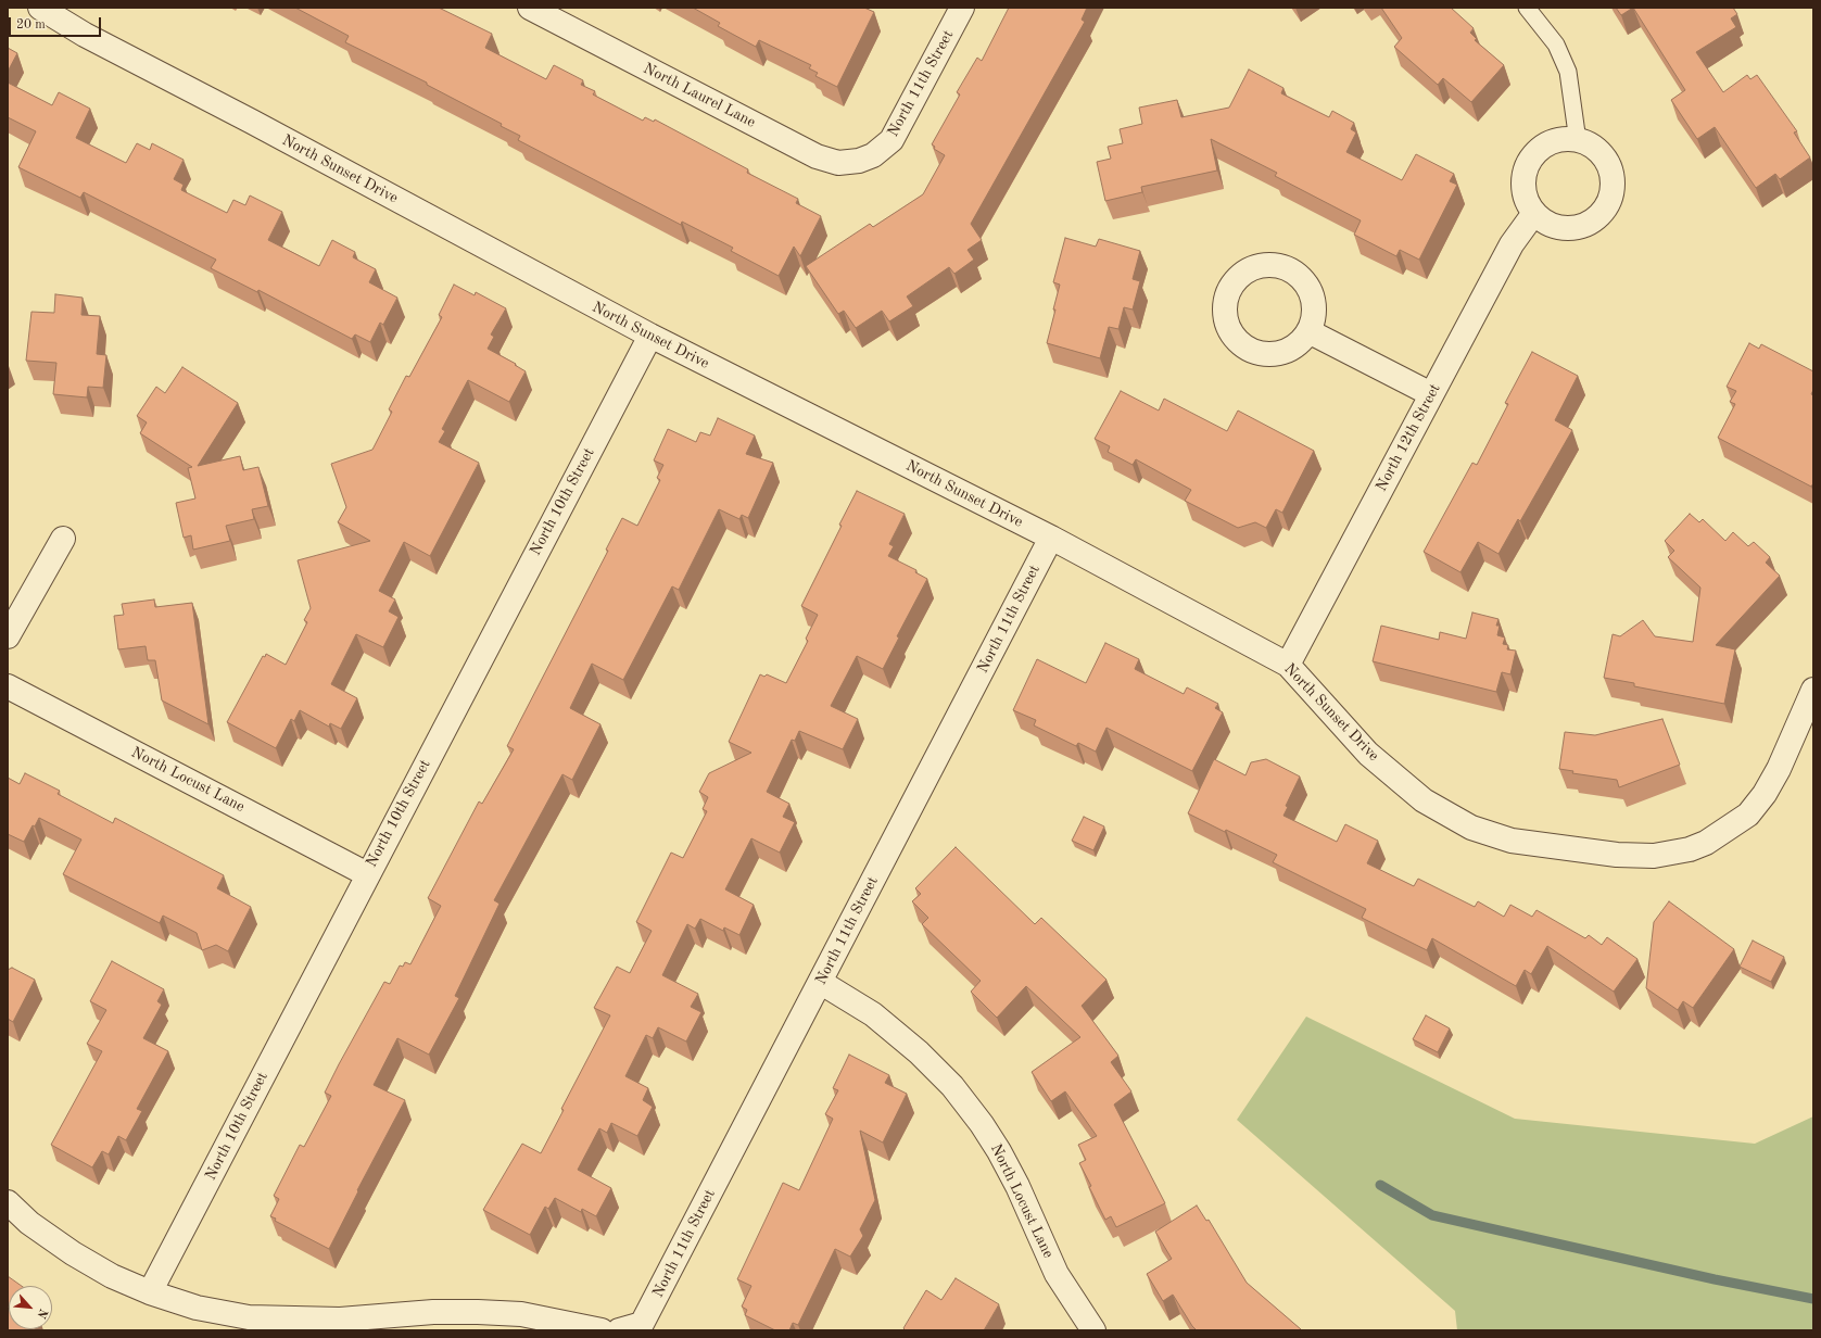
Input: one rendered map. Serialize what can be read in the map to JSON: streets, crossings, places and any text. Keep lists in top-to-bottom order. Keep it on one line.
{"streets":{"street":["North 11th Street","North Laurel Lane","North Sunset Drive","North 12th Street","North 10th Street","North Locust Lane"]},"crossings":[["North 11th Street","North Laurel Lane"],["North 11th Street","North Sunset Drive"],["North 11th Street","North Locust Lane"],["North Sunset Drive","North 12th Street"],["North Sunset Drive","North 10th Street"],["North 10th Street","North Locust Lane"]],"scale_bar":"20 m","north":"bottom right"}
